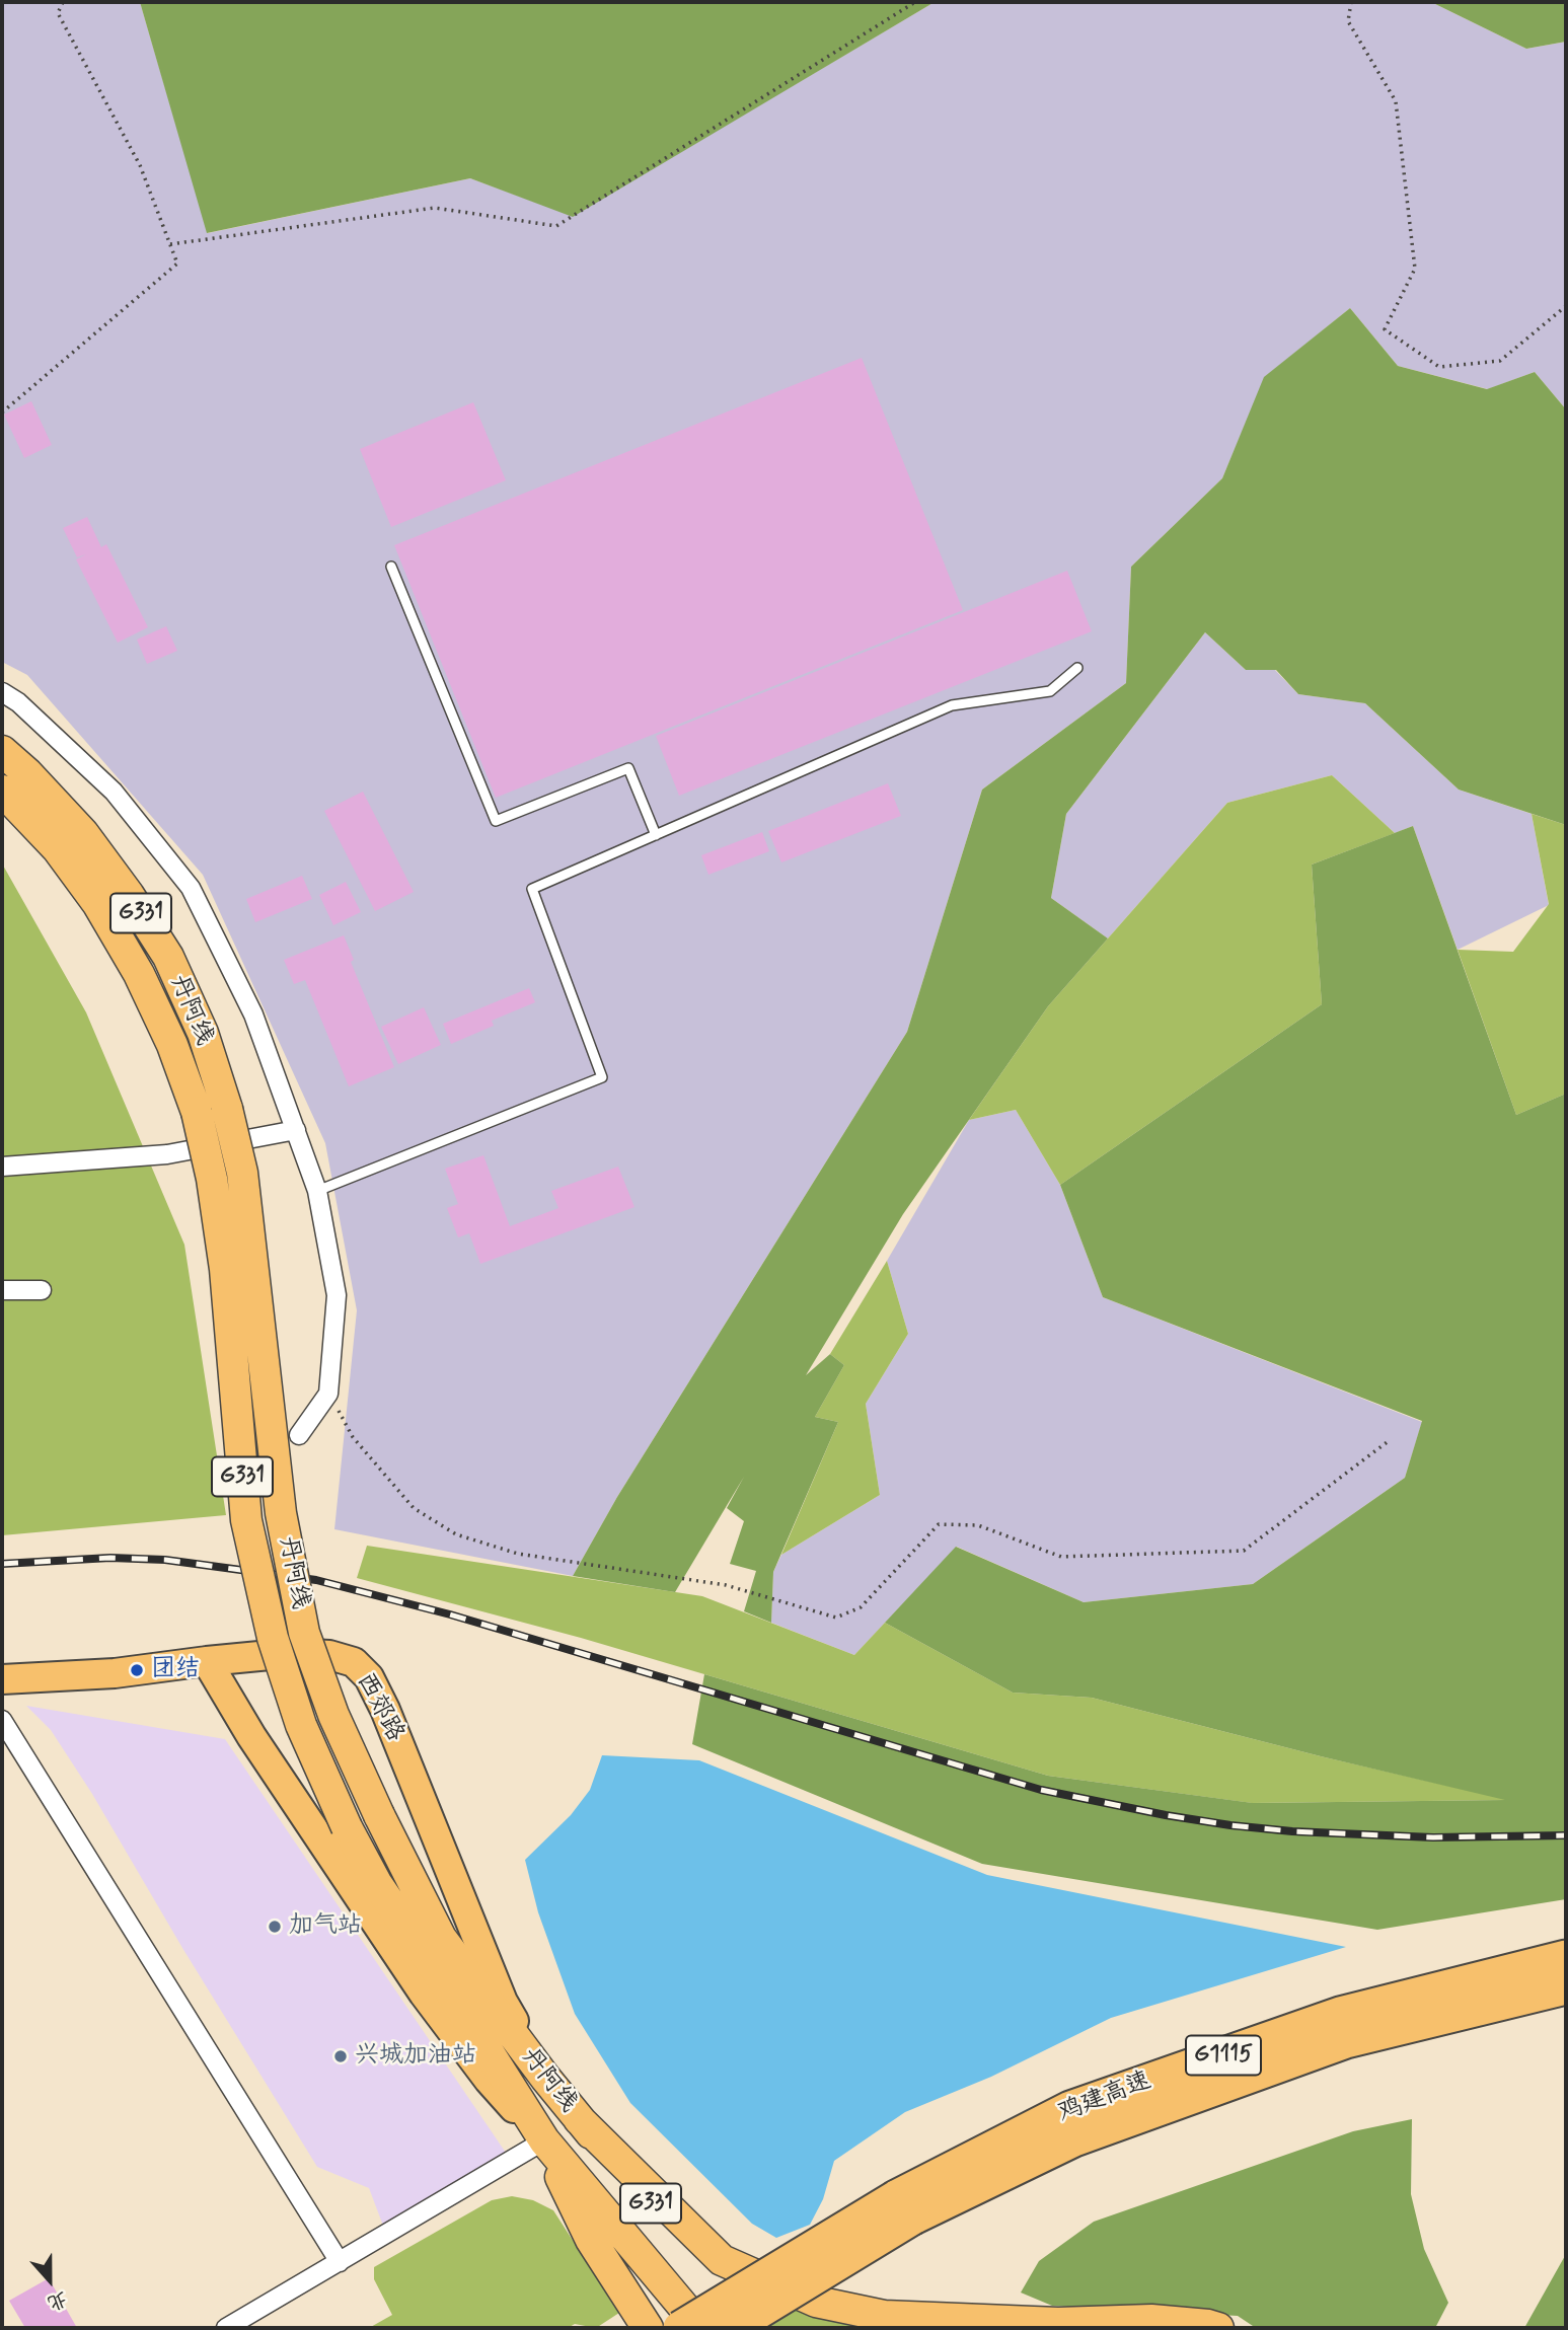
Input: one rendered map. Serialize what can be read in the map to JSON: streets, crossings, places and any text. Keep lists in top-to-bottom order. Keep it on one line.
{"streets":{"highway":["G331","丹阿线","G1115","鸡建高速"],"main road":["西郊路"]},"crossings":[["丹阿线","西郊路"]],"places":["团结","加气站","兴城加油站"],"north":"bottom"}
